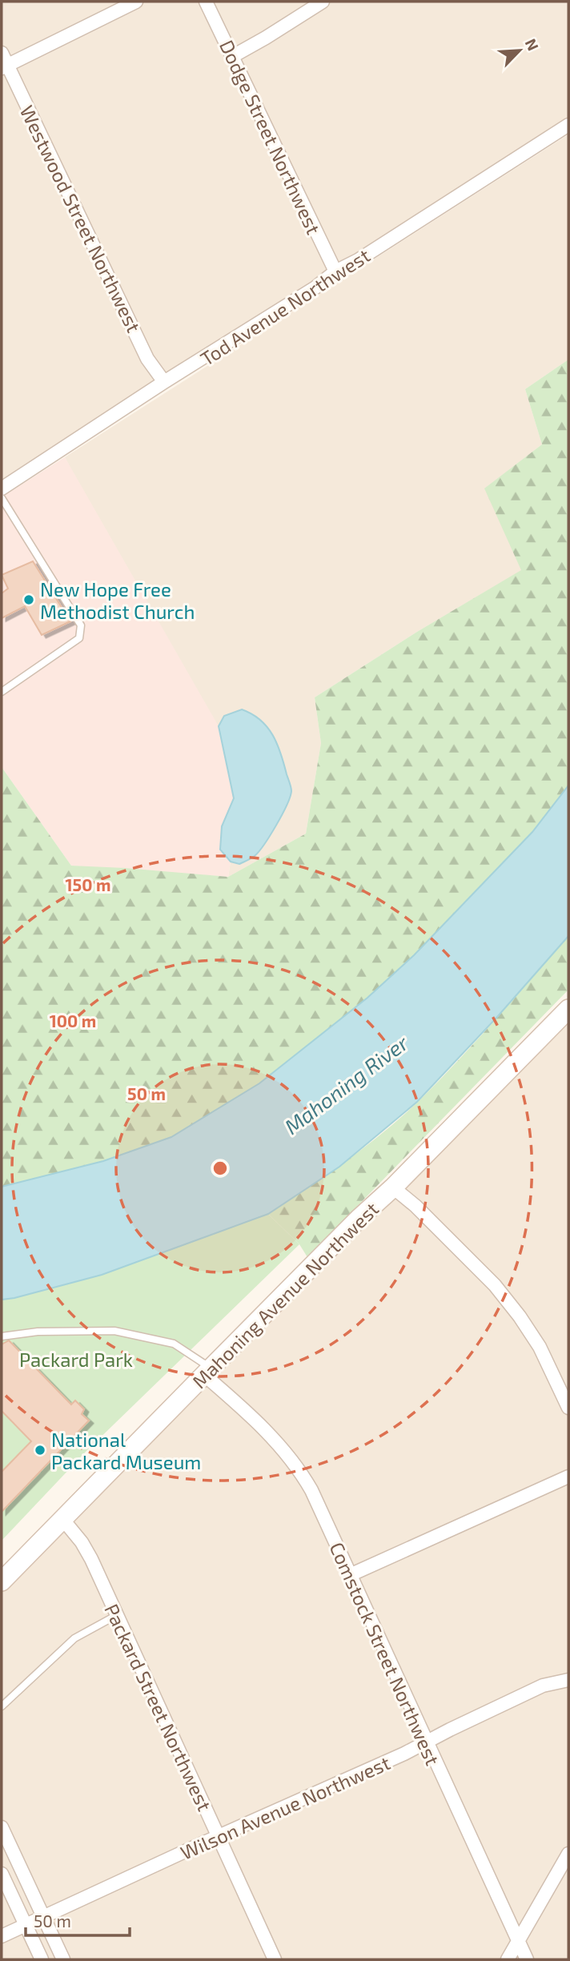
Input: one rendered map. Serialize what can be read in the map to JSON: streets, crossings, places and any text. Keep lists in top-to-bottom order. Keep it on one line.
{"streets":{"main road":["Mahoning Avenue Northwest"],"street":["Dodge Street Northwest","Westwood Street Northwest","Tod Avenue Northwest","Comstock Street Northwest","Packard Street Northwest","Wilson Avenue Northwest"]},"crossings":[["Dodge Street Northwest","Tod Avenue Northwest"],["Westwood Street Northwest","Tod Avenue Northwest"],["Mahoning Avenue Northwest","Comstock Street Northwest"],["Mahoning Avenue Northwest","Packard Street Northwest"],["Comstock Street Northwest","Wilson Avenue Northwest"],["Packard Street Northwest","Wilson Avenue Northwest"]],"water":["Mahoning River"],"parks":["Packard Park"],"places":["New Hope Free Methodist Church","National Packard Museum"],"scale_bar":"50 m","north":"top right","rings":["150 m","100 m","50 m"]}
